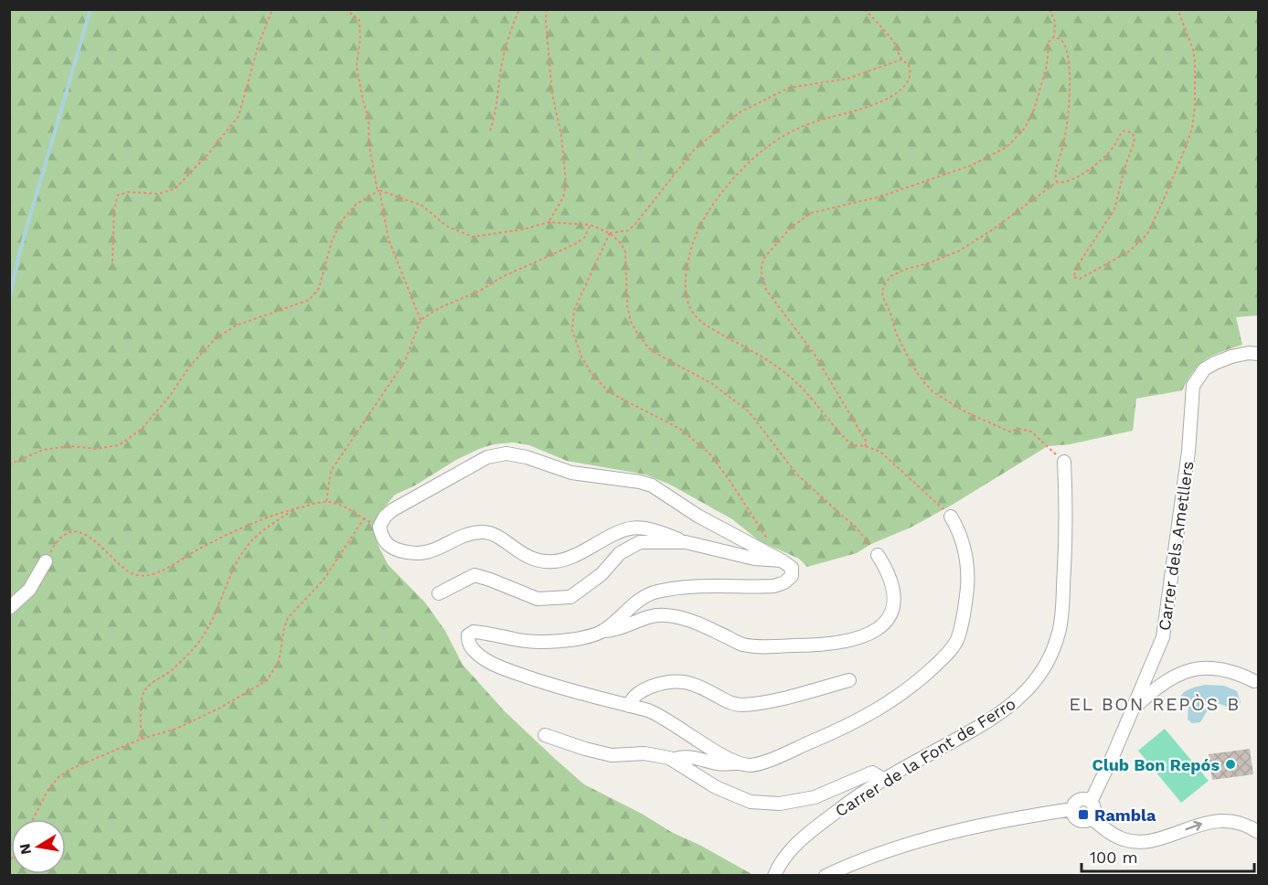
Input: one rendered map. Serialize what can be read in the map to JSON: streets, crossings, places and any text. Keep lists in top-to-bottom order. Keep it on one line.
{"streets":{"street":["Carrer dels Ametllers","Carrer de la Font de Ferro"]},"districts":["EL BON REPÒS B"],"places":{"other":["Club Bon Repós"],"transit":["Rambla"]},"scale_bar":"100 m","north":"left"}
